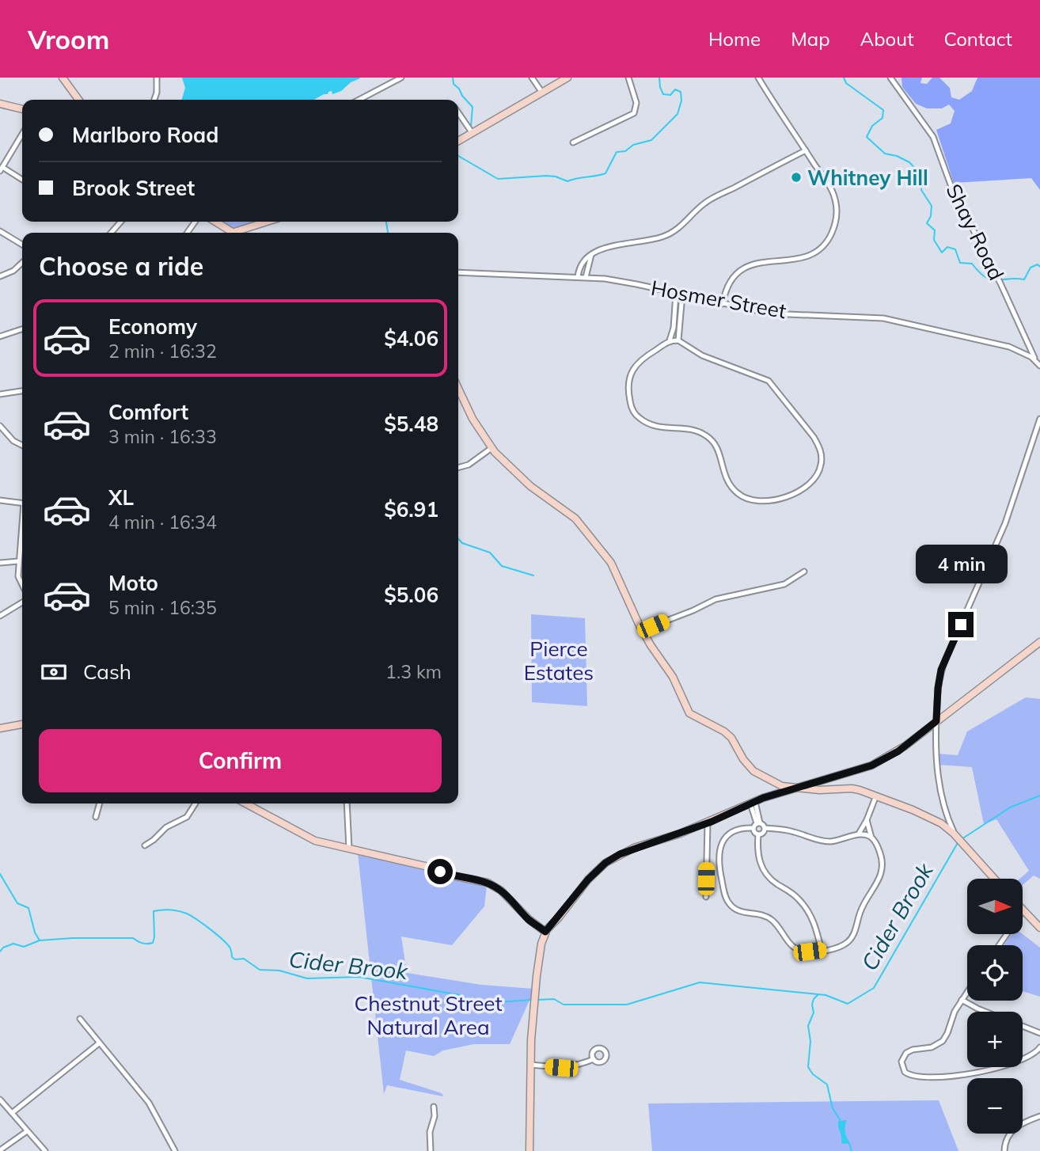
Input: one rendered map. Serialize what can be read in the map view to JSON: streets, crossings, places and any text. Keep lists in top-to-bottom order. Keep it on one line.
{"streets":{"street":["Shay Road","Hosmer Street"]},"crossings":[["Shay Road","Hosmer Street"]],"water":["Cider Brook"],"parks":["Pierce Estates","Chestnut Street Natural Area"],"places":["Whitney Hill"],"north":"right","page":{"header":"Vroom","nav":["Home","Map","About","Contact"],"banner":["Marlboro Road","Brook Street"],"heading":"Choose a ride","list":[{"name":"Economy","note":"2 min · 16:32","value":"$4.06"},{"name":"Comfort","note":"3 min · 16:33","value":"$5.48"},{"name":"XL","note":"4 min · 16:34","value":"$6.91"},{"name":"Moto","note":"5 min · 16:35","value":"$5.06"}],"bubble":"4 min","pay":["Cash","1.3 km"],"buttons":"Confirm","map_buttons":["+","−"]}}
